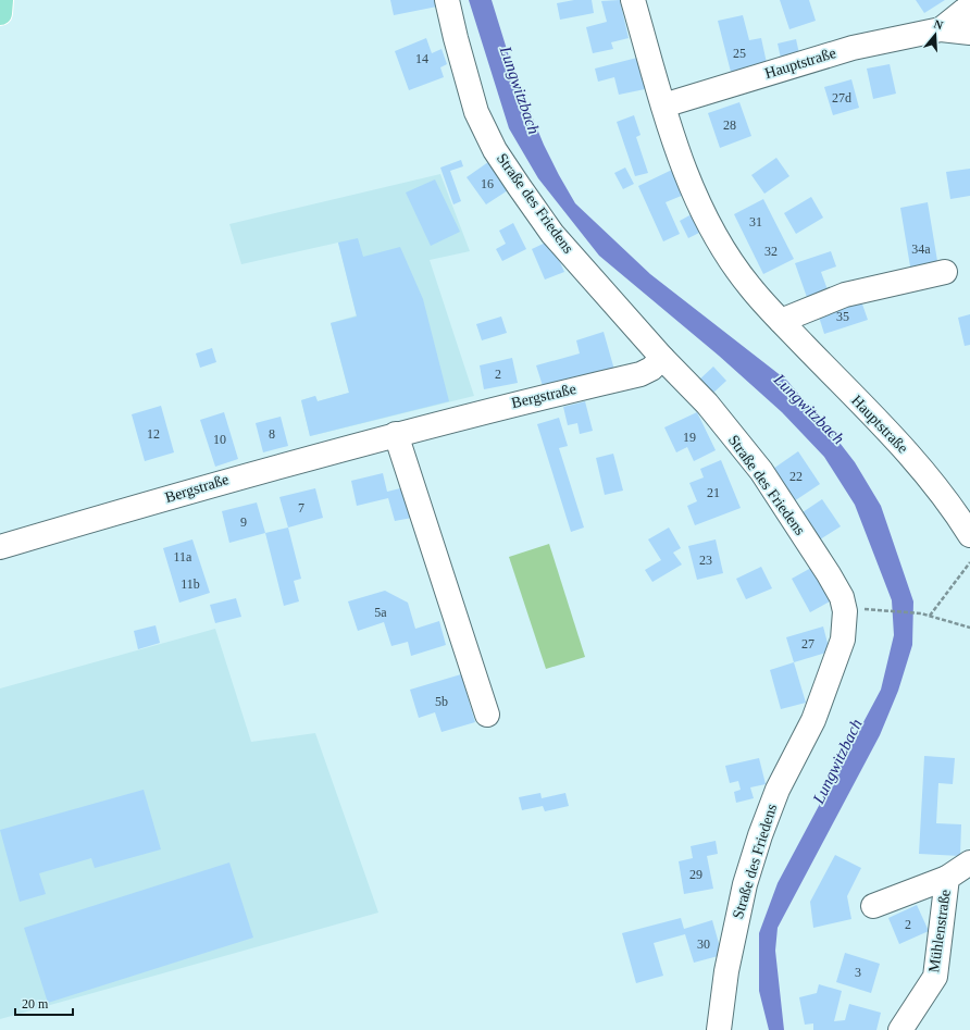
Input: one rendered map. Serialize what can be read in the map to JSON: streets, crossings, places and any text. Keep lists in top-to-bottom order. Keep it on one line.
{"streets":{"street":["Hauptstraße","Straße des Friedens","Bergstraße","Mühlenstraße"]},"crossings":[["Straße des Friedens","Bergstraße"]],"water":["Lungwitzbach"],"house_numbers":["25","14","27d","28","16","31","34a","32","35","2","12","8","19","10","22","21","7","9","11a","23","11b","5a","27","5b","29","2","30","3"],"scale_bar":"20 m","north":"top"}
